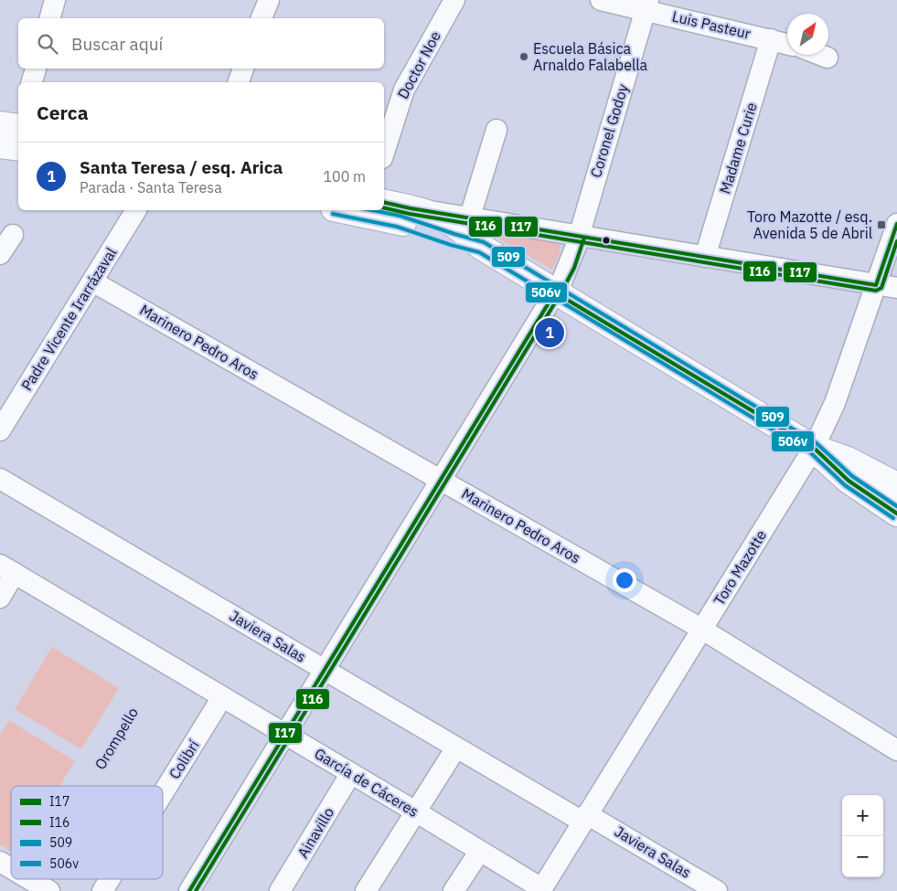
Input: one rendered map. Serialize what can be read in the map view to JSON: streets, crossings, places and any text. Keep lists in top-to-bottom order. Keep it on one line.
{"streets":{"street":["Luis Pasteur","Doctor Noe","Coronel Godoy","Madame Curie","Padre Vicente Irarrázaval","Marinero Pedro Aros","Toro Mazotte","Javiera Salas","Colibrí","García de Cáceres","Ainavillo"],"path":["Orompello"]},"crossings":[["Luis Pasteur","Coronel Godoy"],["Luis Pasteur","Madame Curie"],["Coronel Godoy","Marinero Pedro Aros"],["Coronel Godoy","Javiera Salas"],["Coronel Godoy","García de Cáceres"],["Padre Vicente Irarrázaval","Marinero Pedro Aros"],["Marinero Pedro Aros","Toro Mazotte"],["Toro Mazotte","Javiera Salas"],["Toro Mazotte","García de Cáceres"],["Javiera Salas","Orompello"],["Orompello","García de Cáceres"],["Colibrí","García de Cáceres"],["García de Cáceres","Ainavillo"]],"places":{"other":["Escuela Básica Arnaldo Falabella"],"transit":["Toro Mazotte / esq. Avenida 5 de Abril"]},"lines":["transit line I17","transit line I16","transit line 509","transit line 506v"],"legend":["I17","I16","509","506v"],"north":"top right","page":{"search":"Buscar aquí","heading":"Cerca","list":[{"mark":"1","name":"Santa Teresa / esq. Arica","note":"Parada · Santa Teresa","value":"100 m"}],"pins":"1","map_buttons":["+","−"]}}
